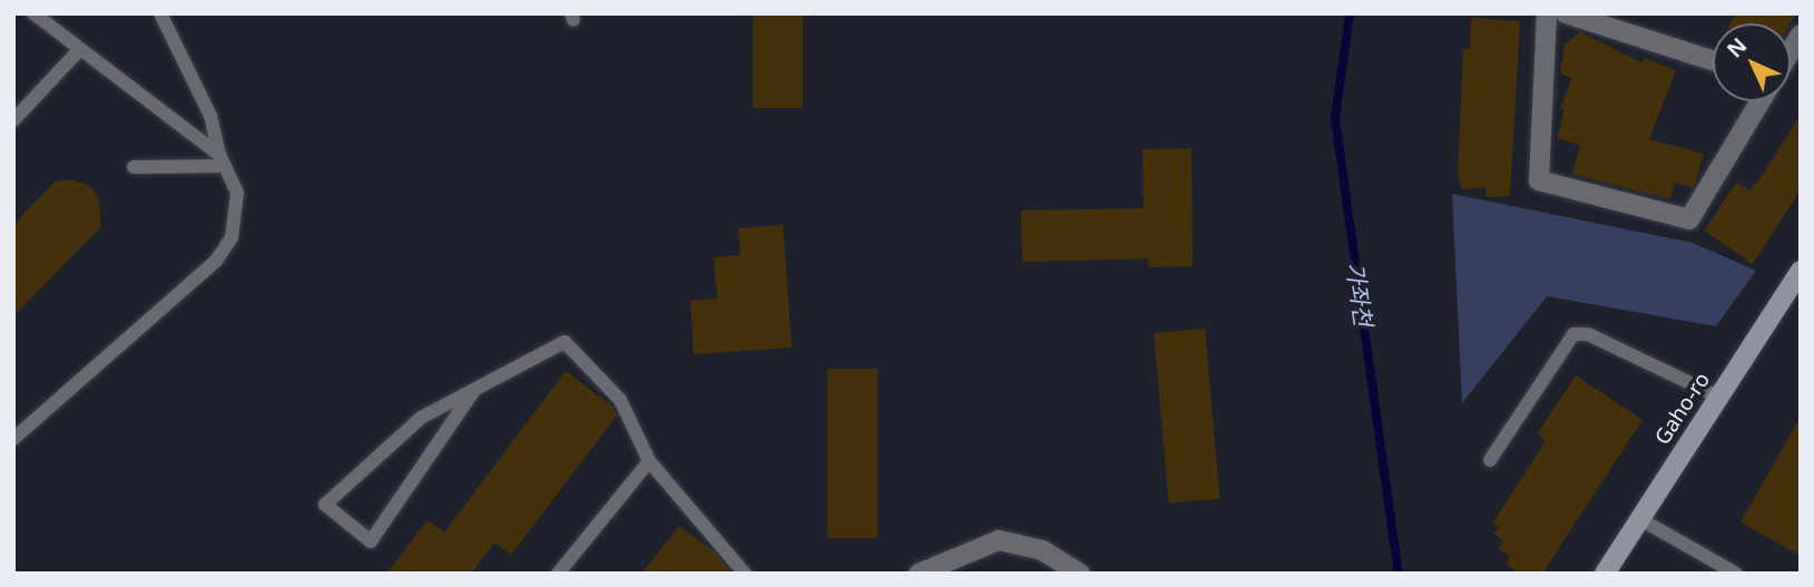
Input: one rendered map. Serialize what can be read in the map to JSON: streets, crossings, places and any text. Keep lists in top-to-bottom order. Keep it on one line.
{"streets":{"street":["Gaho-ro"]},"water":["가좌천"],"north":"top left"}
